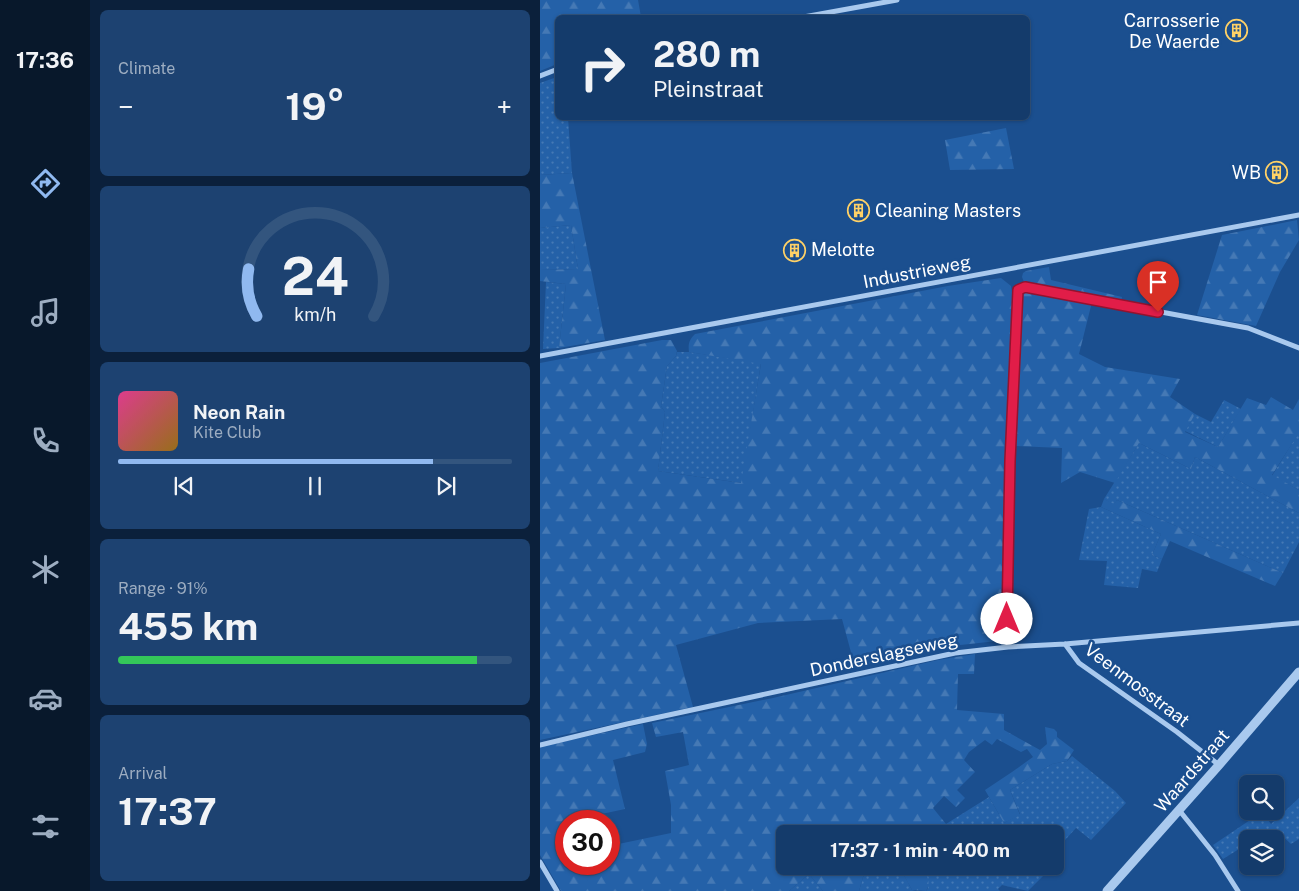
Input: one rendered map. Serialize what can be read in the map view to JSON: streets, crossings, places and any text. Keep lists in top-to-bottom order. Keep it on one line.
{"streets":{"street":["Industrieweg","Donderslagseweg","Veenmosstraat","Waardstraat"]},"crossings":[["Donderslagseweg","Veenmosstraat"],["Veenmosstraat","Waardstraat"]],"places":{"building":["Carrosserie De Waerde","WB","Cleaning Masters","Melotte"]},"page":{"tabs":"17:36","tile":["Climate",["Range · 91%","455 km"],["Arrival","17:37"]],"turn":["280 m","Pleinstraat"],"heat":["−","19°","+"],"song":["Neon Rain","Kite Club"],"limit":"30","trip":"17:37 · 1 min · 400 m","gauge":["24","km/h"]}}
